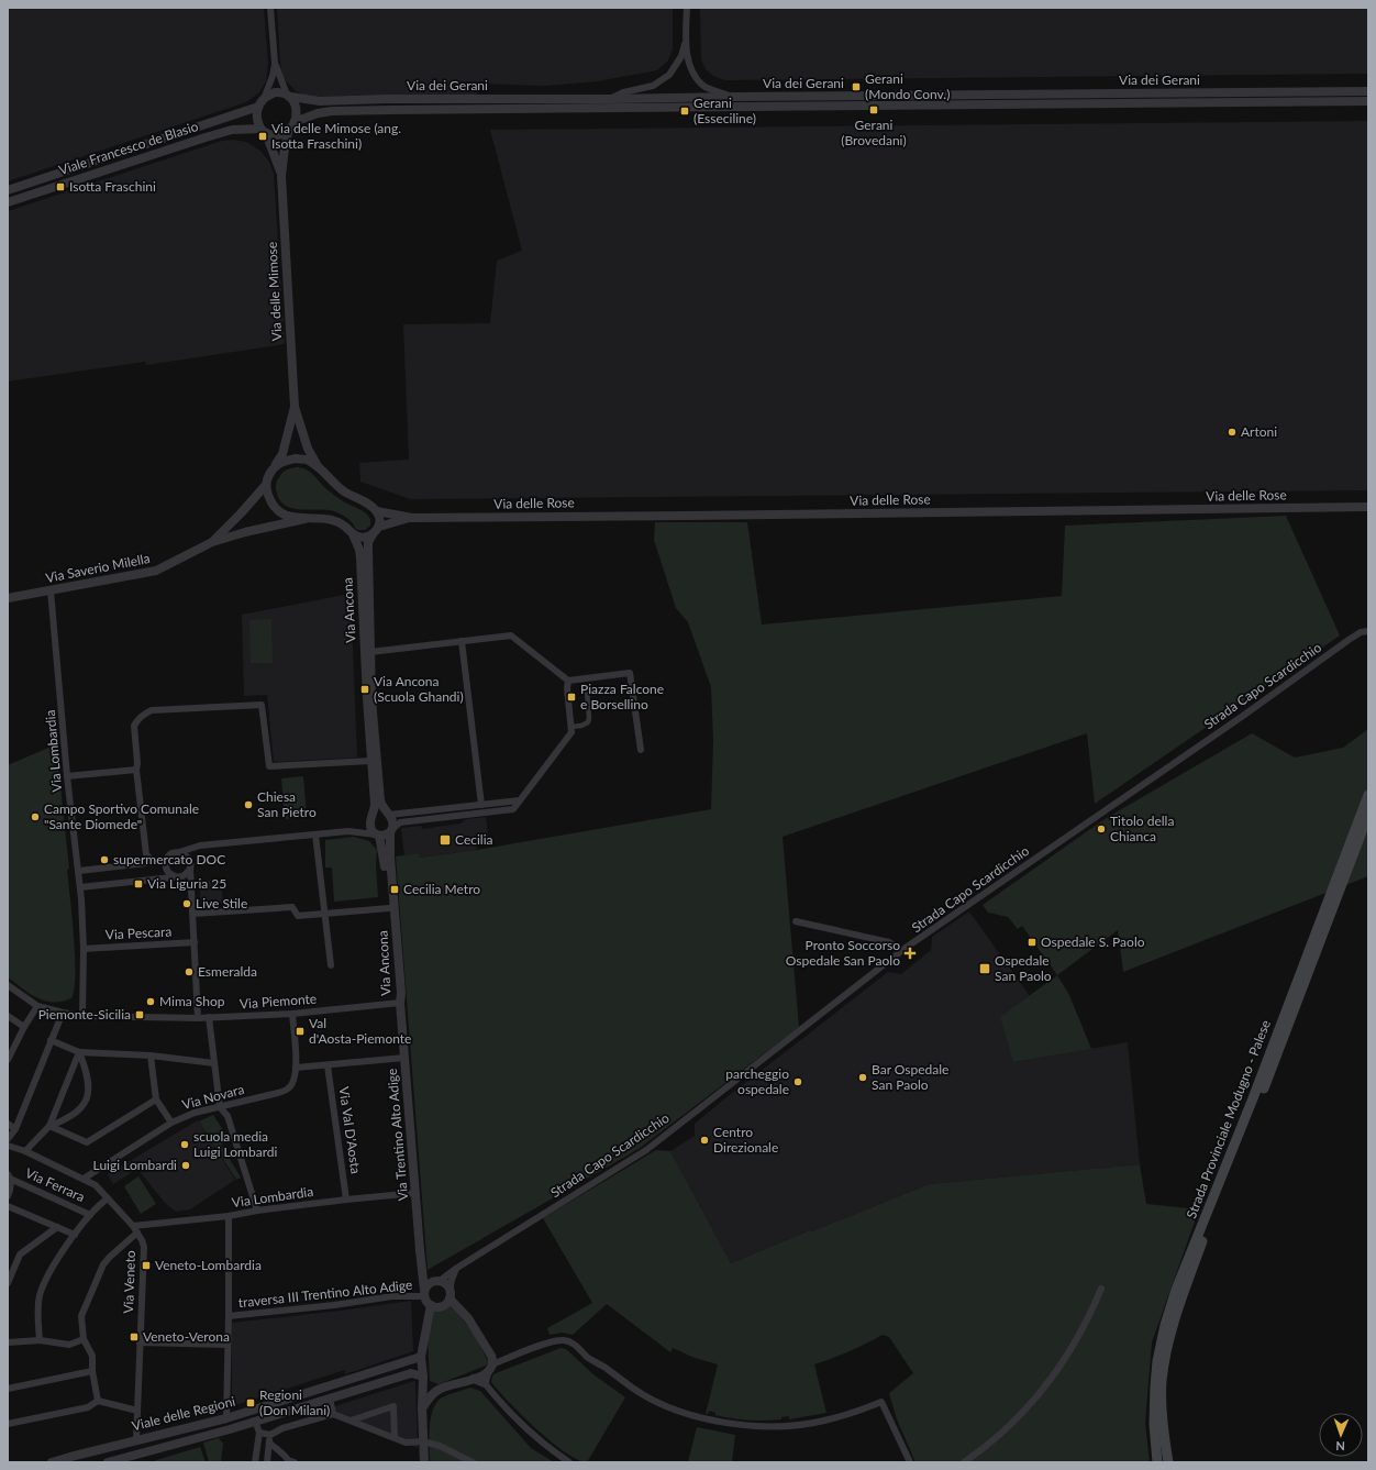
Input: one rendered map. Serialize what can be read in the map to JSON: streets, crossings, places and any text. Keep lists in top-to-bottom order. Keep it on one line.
{"streets":{"main road":["Strada Provinciale Modugno - Palese"],"street":["Via dei Gerani","Viale Francesco de Blasio","Via delle Mimose","Via delle Rose","Via Saverio Milella","Via Ancona","Strada Capo Scardicchio","Via Lombardia","Via Pescara","Via Piemonte","Via Novara","Via Val D'Aosta","Via Trentino Alto Adige","Via Ferrara","Via Veneto","traversa III Trentino Alto Adige","Viale delle Regioni"]},"crossings":[["Via dei Gerani","Viale Francesco de Blasio"],["Via dei Gerani","Via delle Mimose"],["Viale Francesco de Blasio","Via delle Mimose"],["Via delle Mimose","Via delle Rose"],["Via Saverio Milella","Via Lombardia"],["Via Ancona","Via Piemonte"],["Via Ancona","Via Trentino Alto Adige"],["Strada Capo Scardicchio","Via Trentino Alto Adige"],["Strada Capo Scardicchio","traversa III Trentino Alto Adige"],["Via Lombardia","Via Pescara"],["Via Lombardia","Via Piemonte"],["Via Lombardia","Via Val D'Aosta"],["Via Lombardia","Via Trentino Alto Adige"],["Via Lombardia","Via Veneto"],["Via Piemonte","Via Novara"],["Via Piemonte","Via Trentino Alto Adige"],["Via Novara","Via Veneto"],["Via Trentino Alto Adige","traversa III Trentino Alto Adige"],["Via Veneto","Viale delle Regioni"]],"places":{"transit":["Gerani (Mondo Conv.)","Gerani (Brovedani)","Gerani (Esseciline)","Via delle Mimose (ang. Isotta Fraschini)","Isotta Fraschini","Via Ancona (Scuola Ghandi)","Piazza Falcone e Borsellino","Cecilia","Via Liguria 25","Cecilia Metro","Ospedale S. Paolo","Ospedale San Paolo","Piemonte-Sicilia","Val d'Aosta-Piemonte","Veneto-Lombardia","Veneto-Verona","Regioni (Don Milani)"],"other":["Artoni","Chiesa San Pietro","Campo Sportivo Comunale \"Sante Diomede\"","Titolo della Chianca","supermercato DOC","Live Stile","Esmeralda","Mima Shop","Bar Ospedale San Paolo","parcheggio ospedale","Centro Direzionale","scuola media Luigi Lombardi","Luigi Lombardi"],"health":["Pronto Soccorso Ospedale San Paolo"]},"north":"bottom"}
